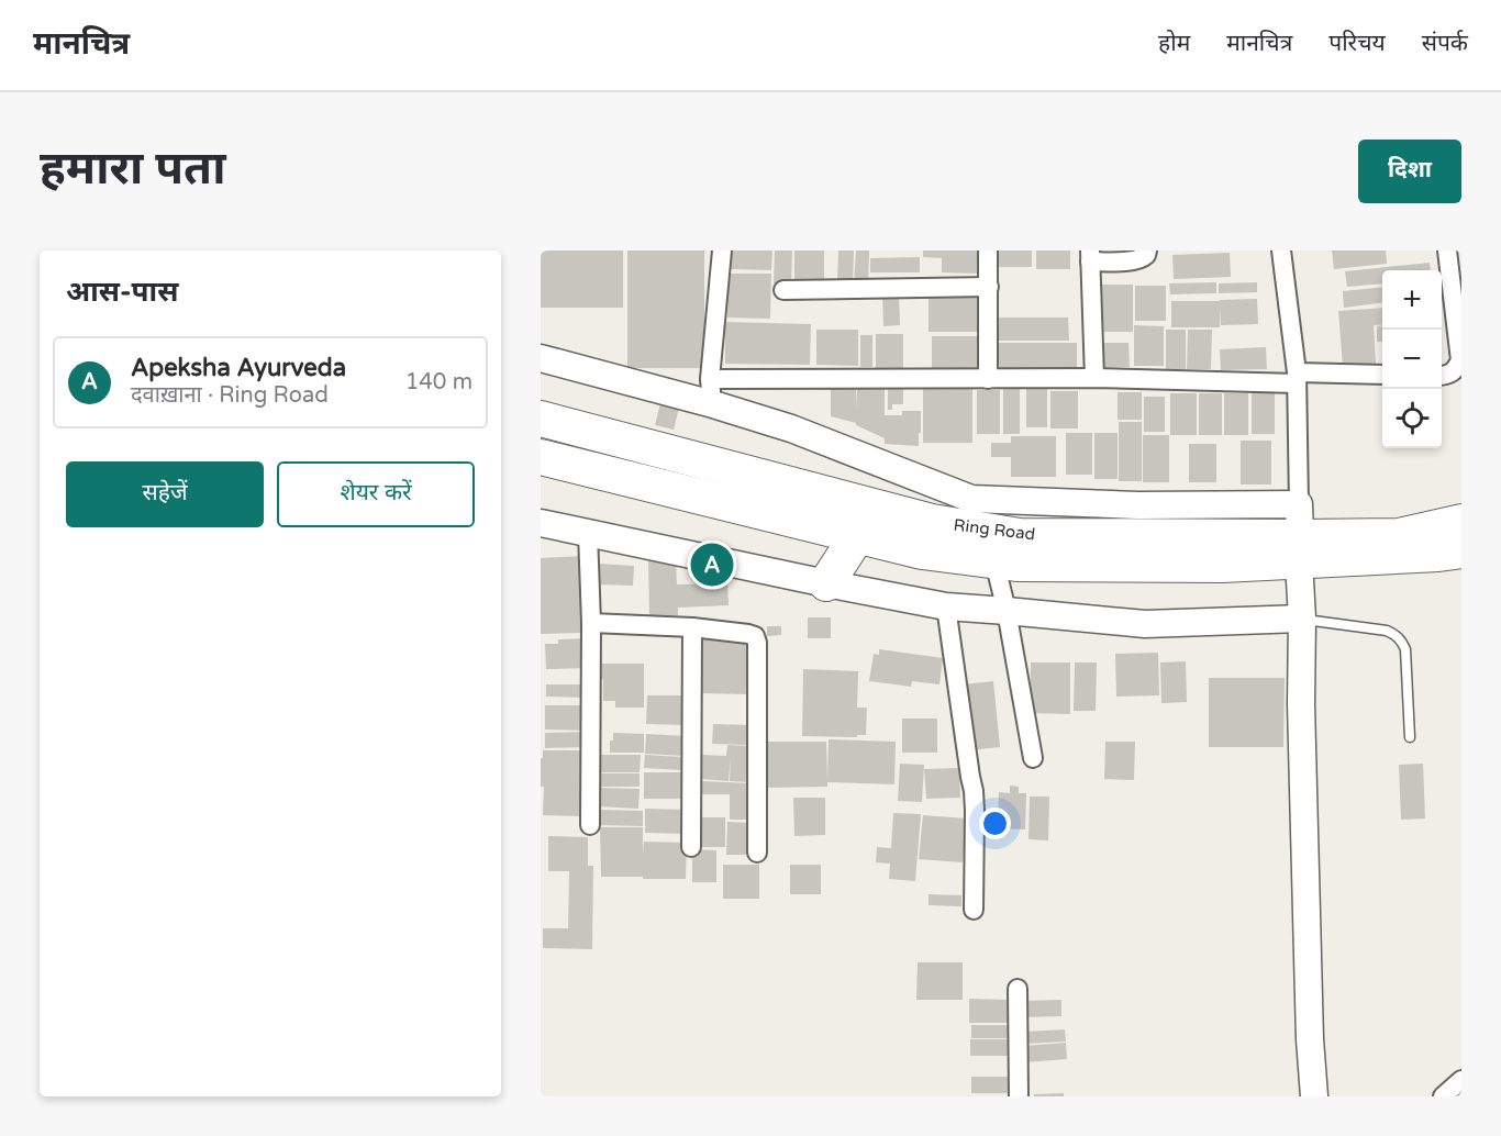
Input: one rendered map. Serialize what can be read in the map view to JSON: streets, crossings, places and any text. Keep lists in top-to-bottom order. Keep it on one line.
{"streets":{"highway":["Ring Road"]},"page":{"header":"मानचित्र","nav":["होम","मानचित्र","परिचय","संपर्क"],"buttons":["दिशा",["सहेजें","शेयर करें"]],"title":"हमारा पता","heading":"आस-पास","map_buttons":["+","−"],"list":[{"mark":"A","name":"Apeksha Ayurveda","note":"दवाख़ाना · Ring Road","value":"140 m"}],"pins":"A"}}
